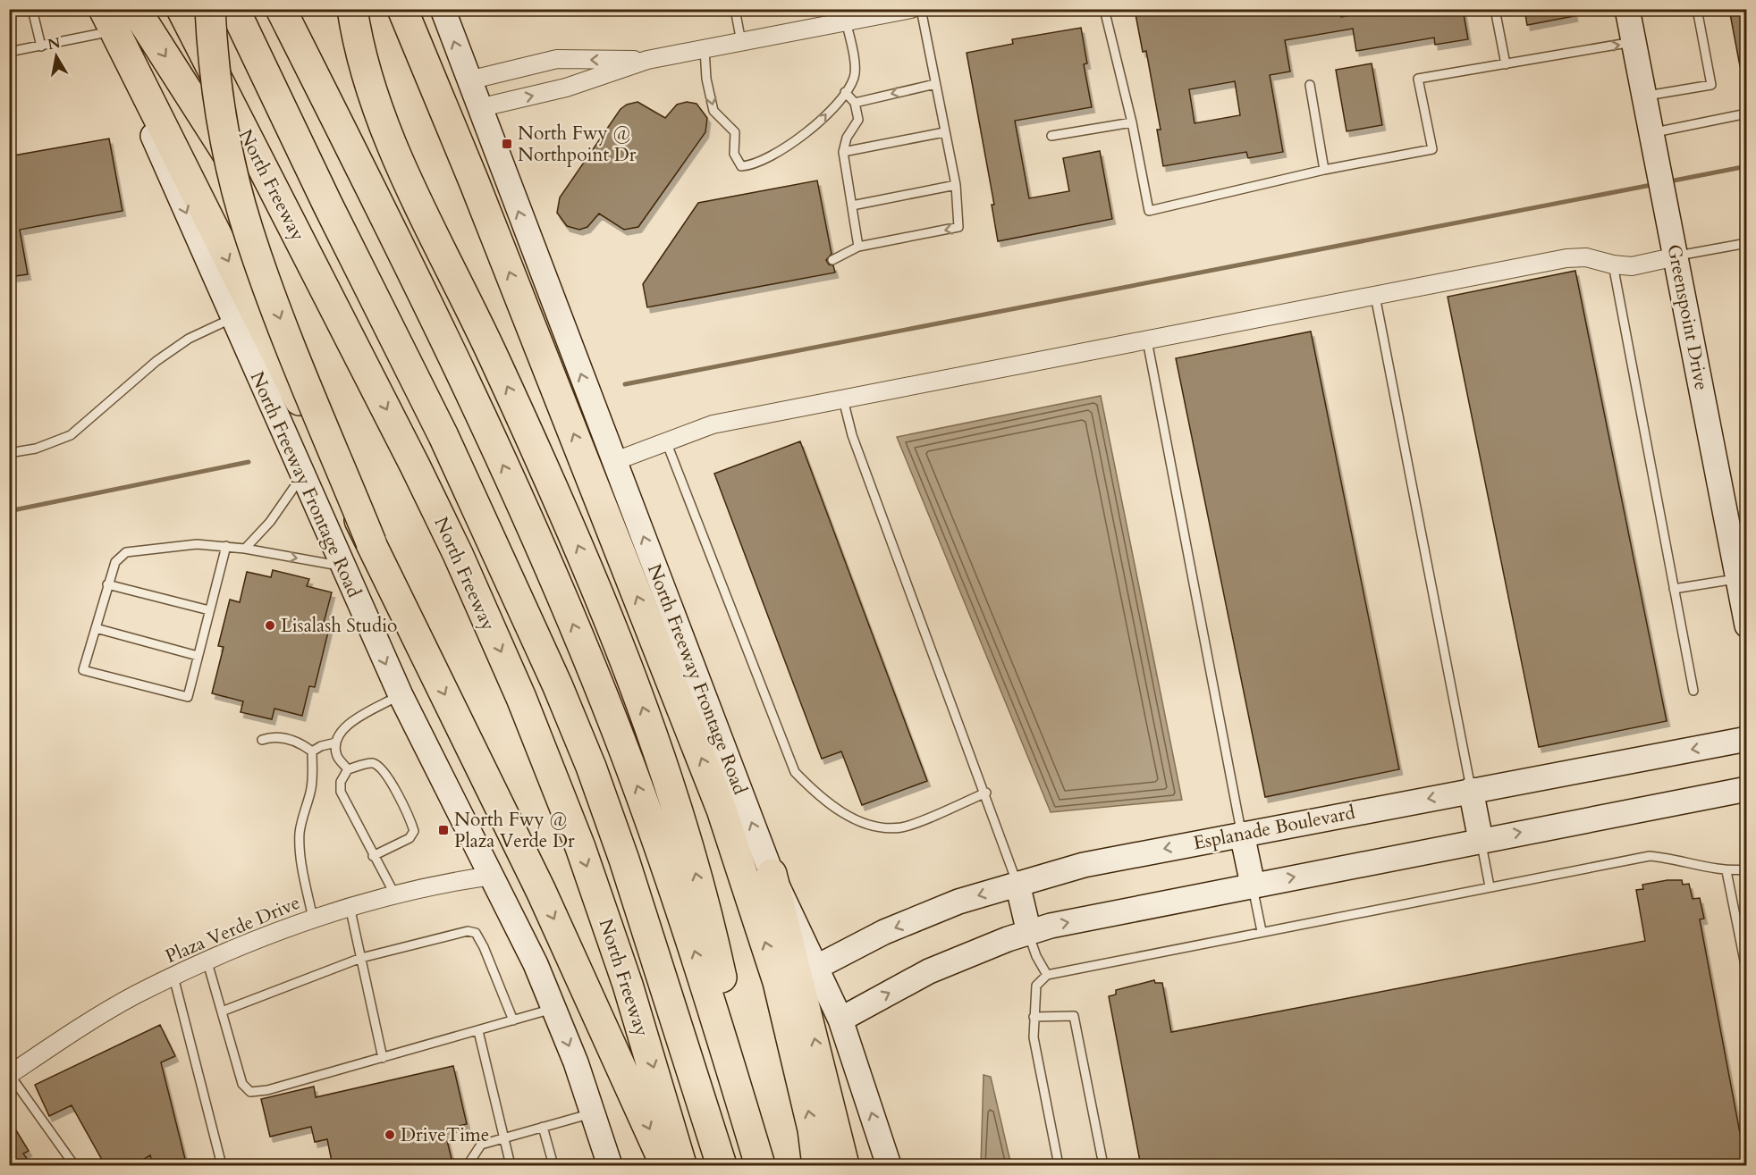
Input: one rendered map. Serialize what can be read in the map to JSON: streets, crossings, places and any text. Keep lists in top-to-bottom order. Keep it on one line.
{"streets":{"highway":["North Freeway"],"street":["Greenspoint Drive","North Freeway Frontage Road","Esplanade Boulevard","Plaza Verde Drive"]},"crossings":[["North Freeway Frontage Road","Esplanade Boulevard"],["North Freeway Frontage Road","Plaza Verde Drive"]],"places":{"transit":["North Fwy @ Northpoint Dr","North Fwy @ Plaza Verde Dr"],"other":["Lisalash Studio","DriveTime"]},"north":"top"}
